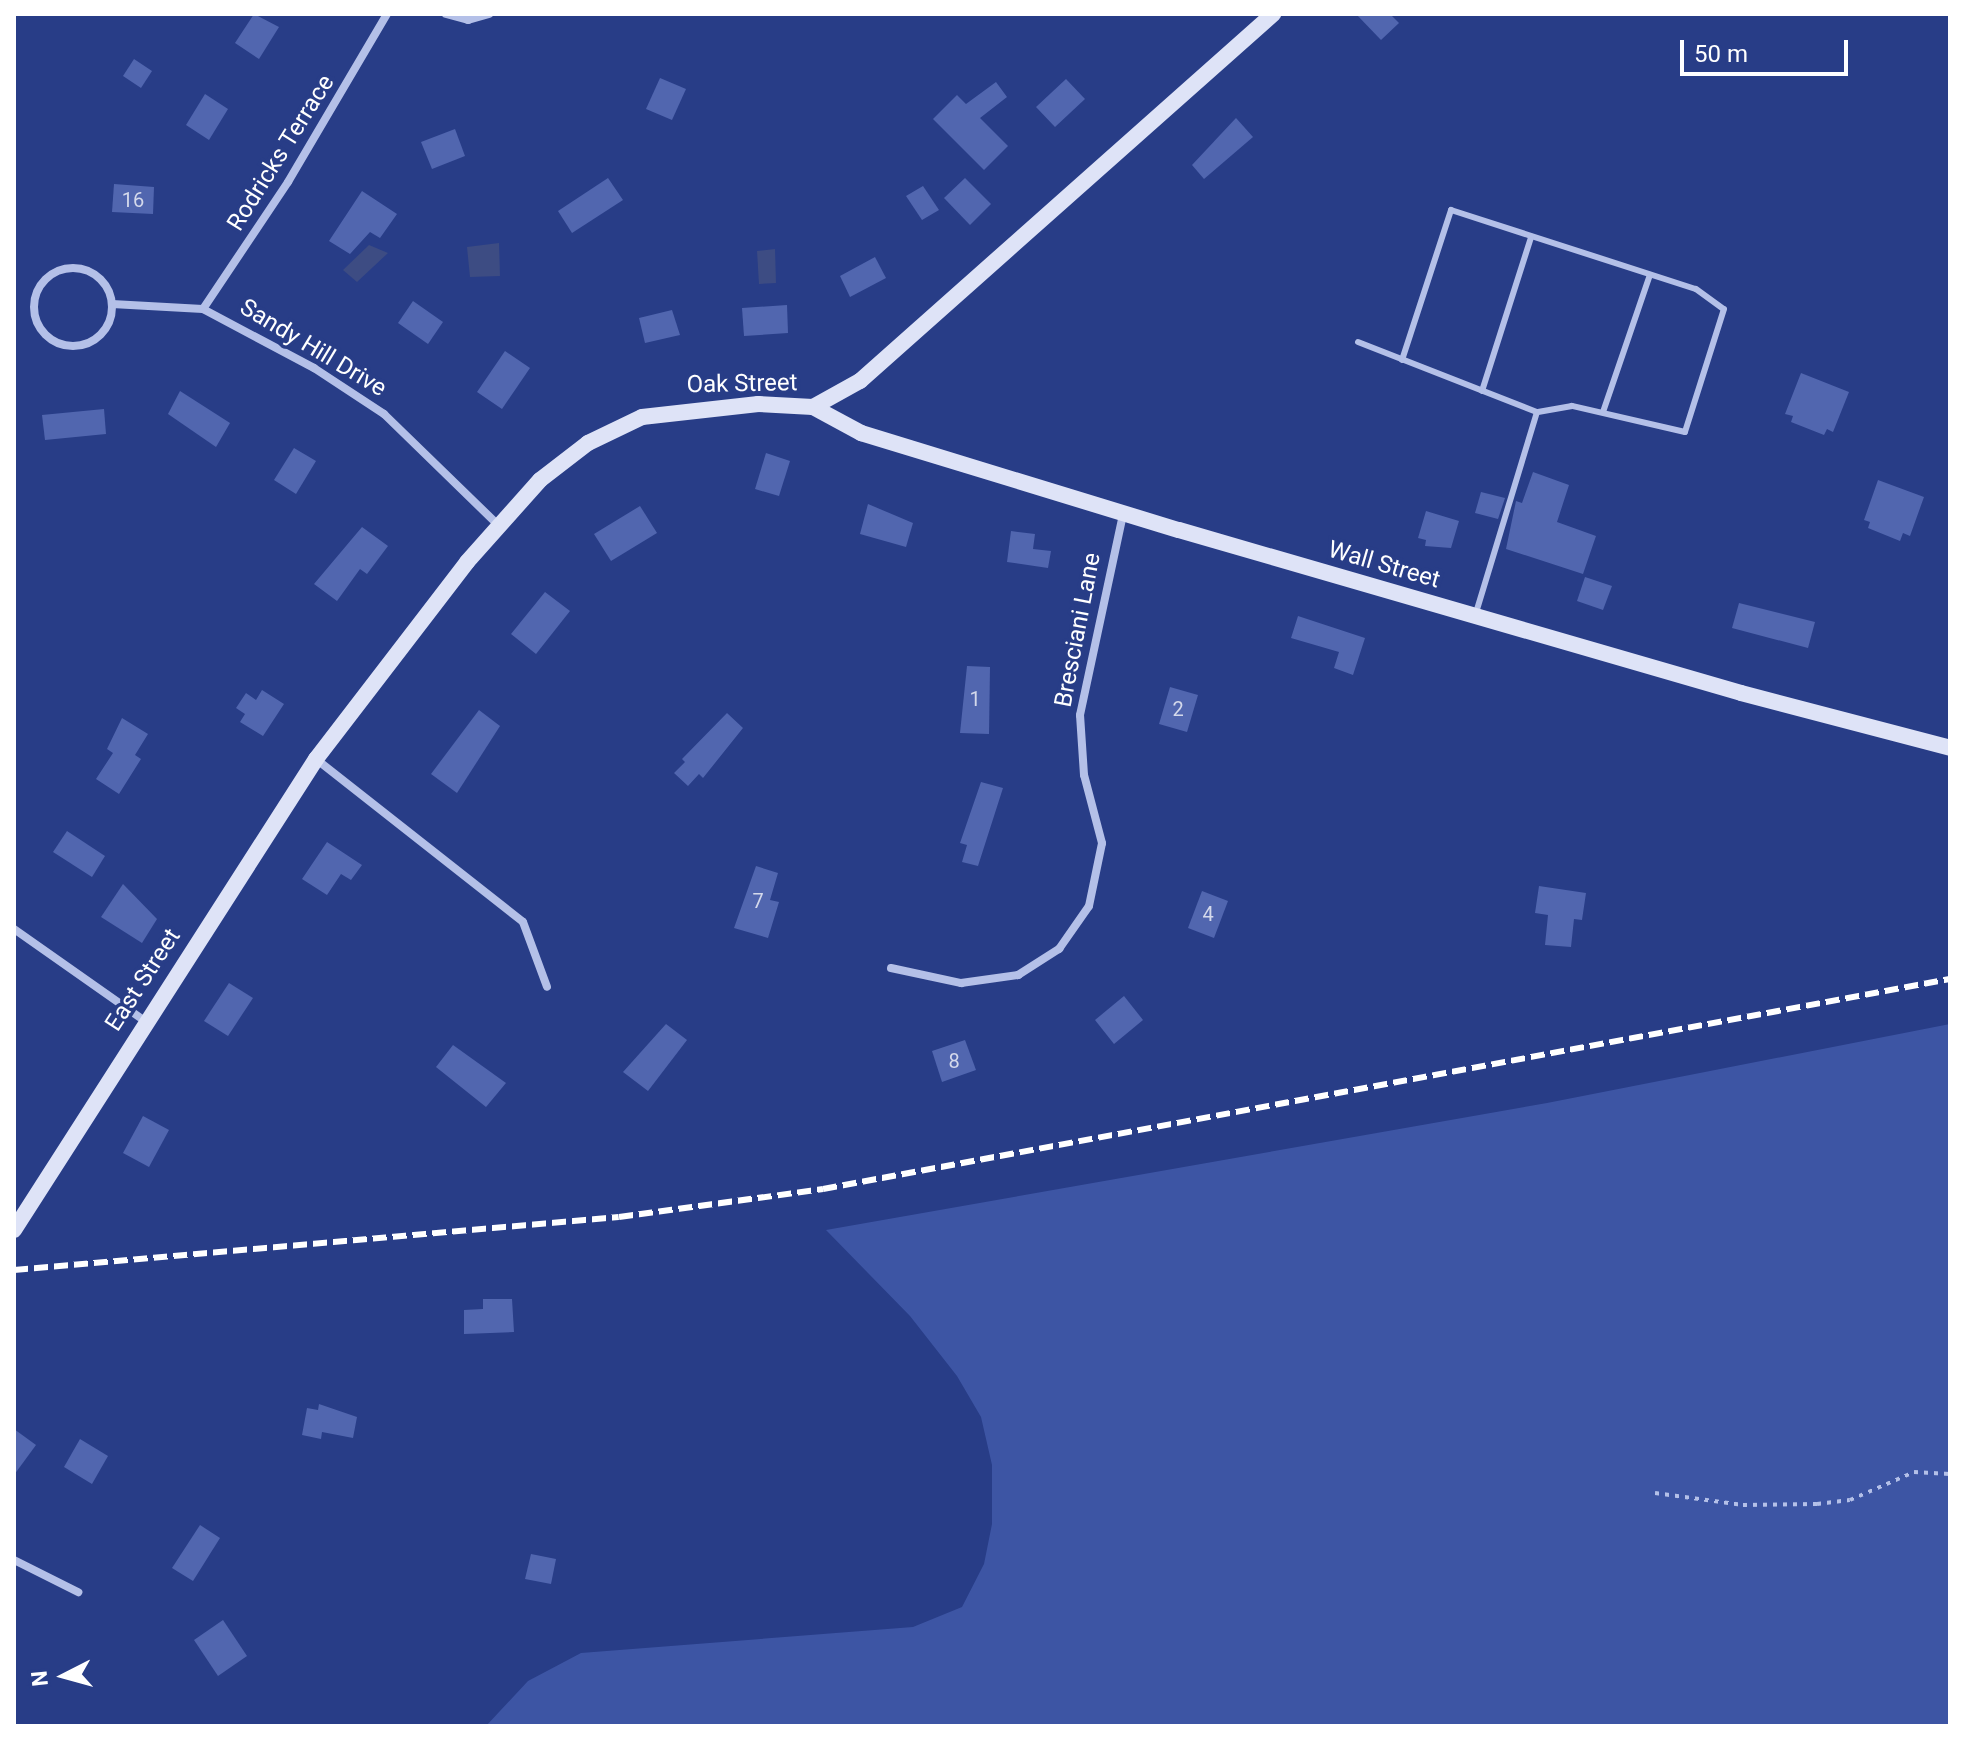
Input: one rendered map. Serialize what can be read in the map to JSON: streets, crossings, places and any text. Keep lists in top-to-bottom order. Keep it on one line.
{"streets":{"main road":["Oak Street","Wall Street","East Street"],"street":["Rodricks Terrace","Sandy Hill Drive","Bresciani Lane"]},"crossings":[["Rodricks Terrace","Sandy Hill Drive"],["Sandy Hill Drive","Oak Street"],["Oak Street","Wall Street"],["Oak Street","East Street"],["Wall Street","Bresciani Lane"]],"house_numbers":["16","1","2","7","4","8"],"scale_bar":"50 m","north":"left"}
